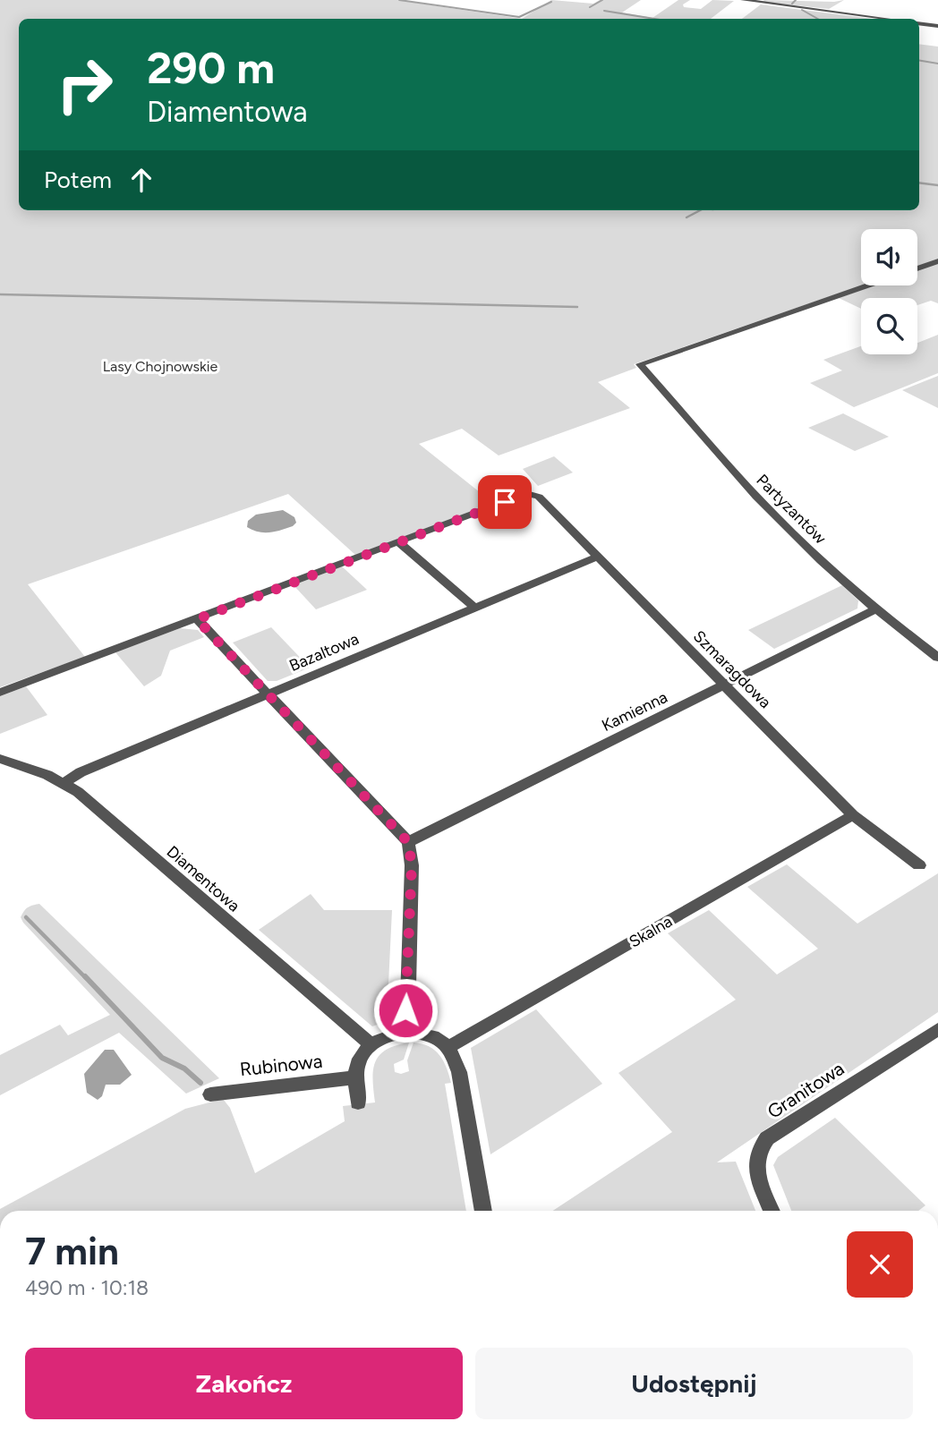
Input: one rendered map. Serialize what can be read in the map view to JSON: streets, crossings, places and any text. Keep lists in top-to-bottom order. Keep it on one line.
{"streets":{"street":["Partyzantów","Bazaltowa","Szmaragdowa","Kamienna","Diamentowa","Skalna","Rubinowa","Granitowa"]},"crossings":[["Partyzantów","Kamienna"],["Bazaltowa","Szmaragdowa"],["Bazaltowa","Diamentowa"],["Szmaragdowa","Kamienna"],["Szmaragdowa","Skalna"]],"parks":["Lasy Chojnowskie"],"page":{"turn":["290 m","Diamentowa"],"then":"Potem","heading":["7 min","490 m · 10:18"],"buttons":["Zakończ","Udostępnij"]}}
